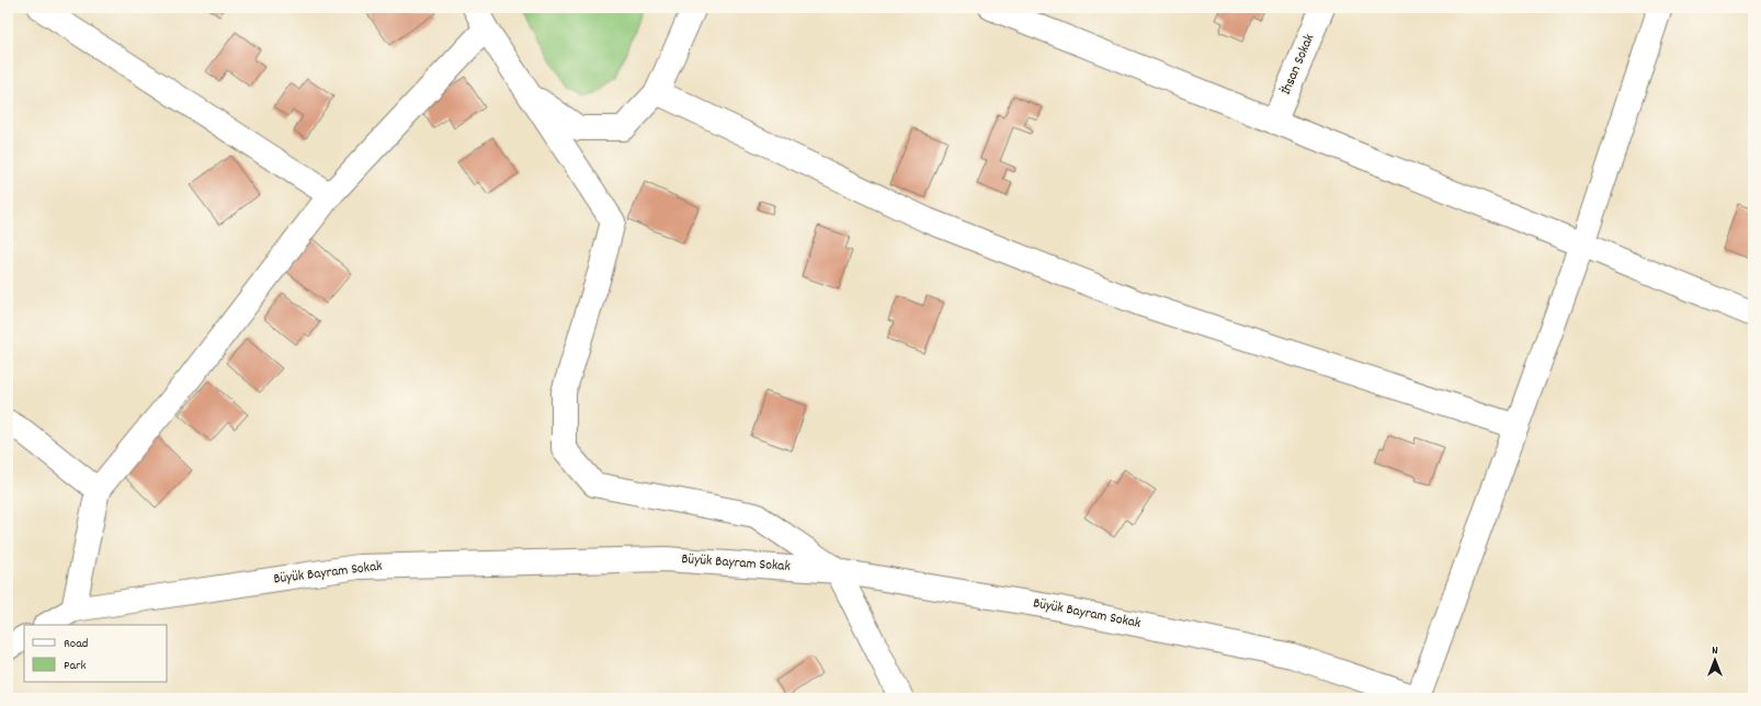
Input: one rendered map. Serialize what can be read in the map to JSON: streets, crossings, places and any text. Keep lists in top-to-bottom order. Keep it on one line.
{"streets":{"street":["İhsan Sokak","Büyük Bayram Sokak"]},"legend":["Road","Park"],"north":"top"}
